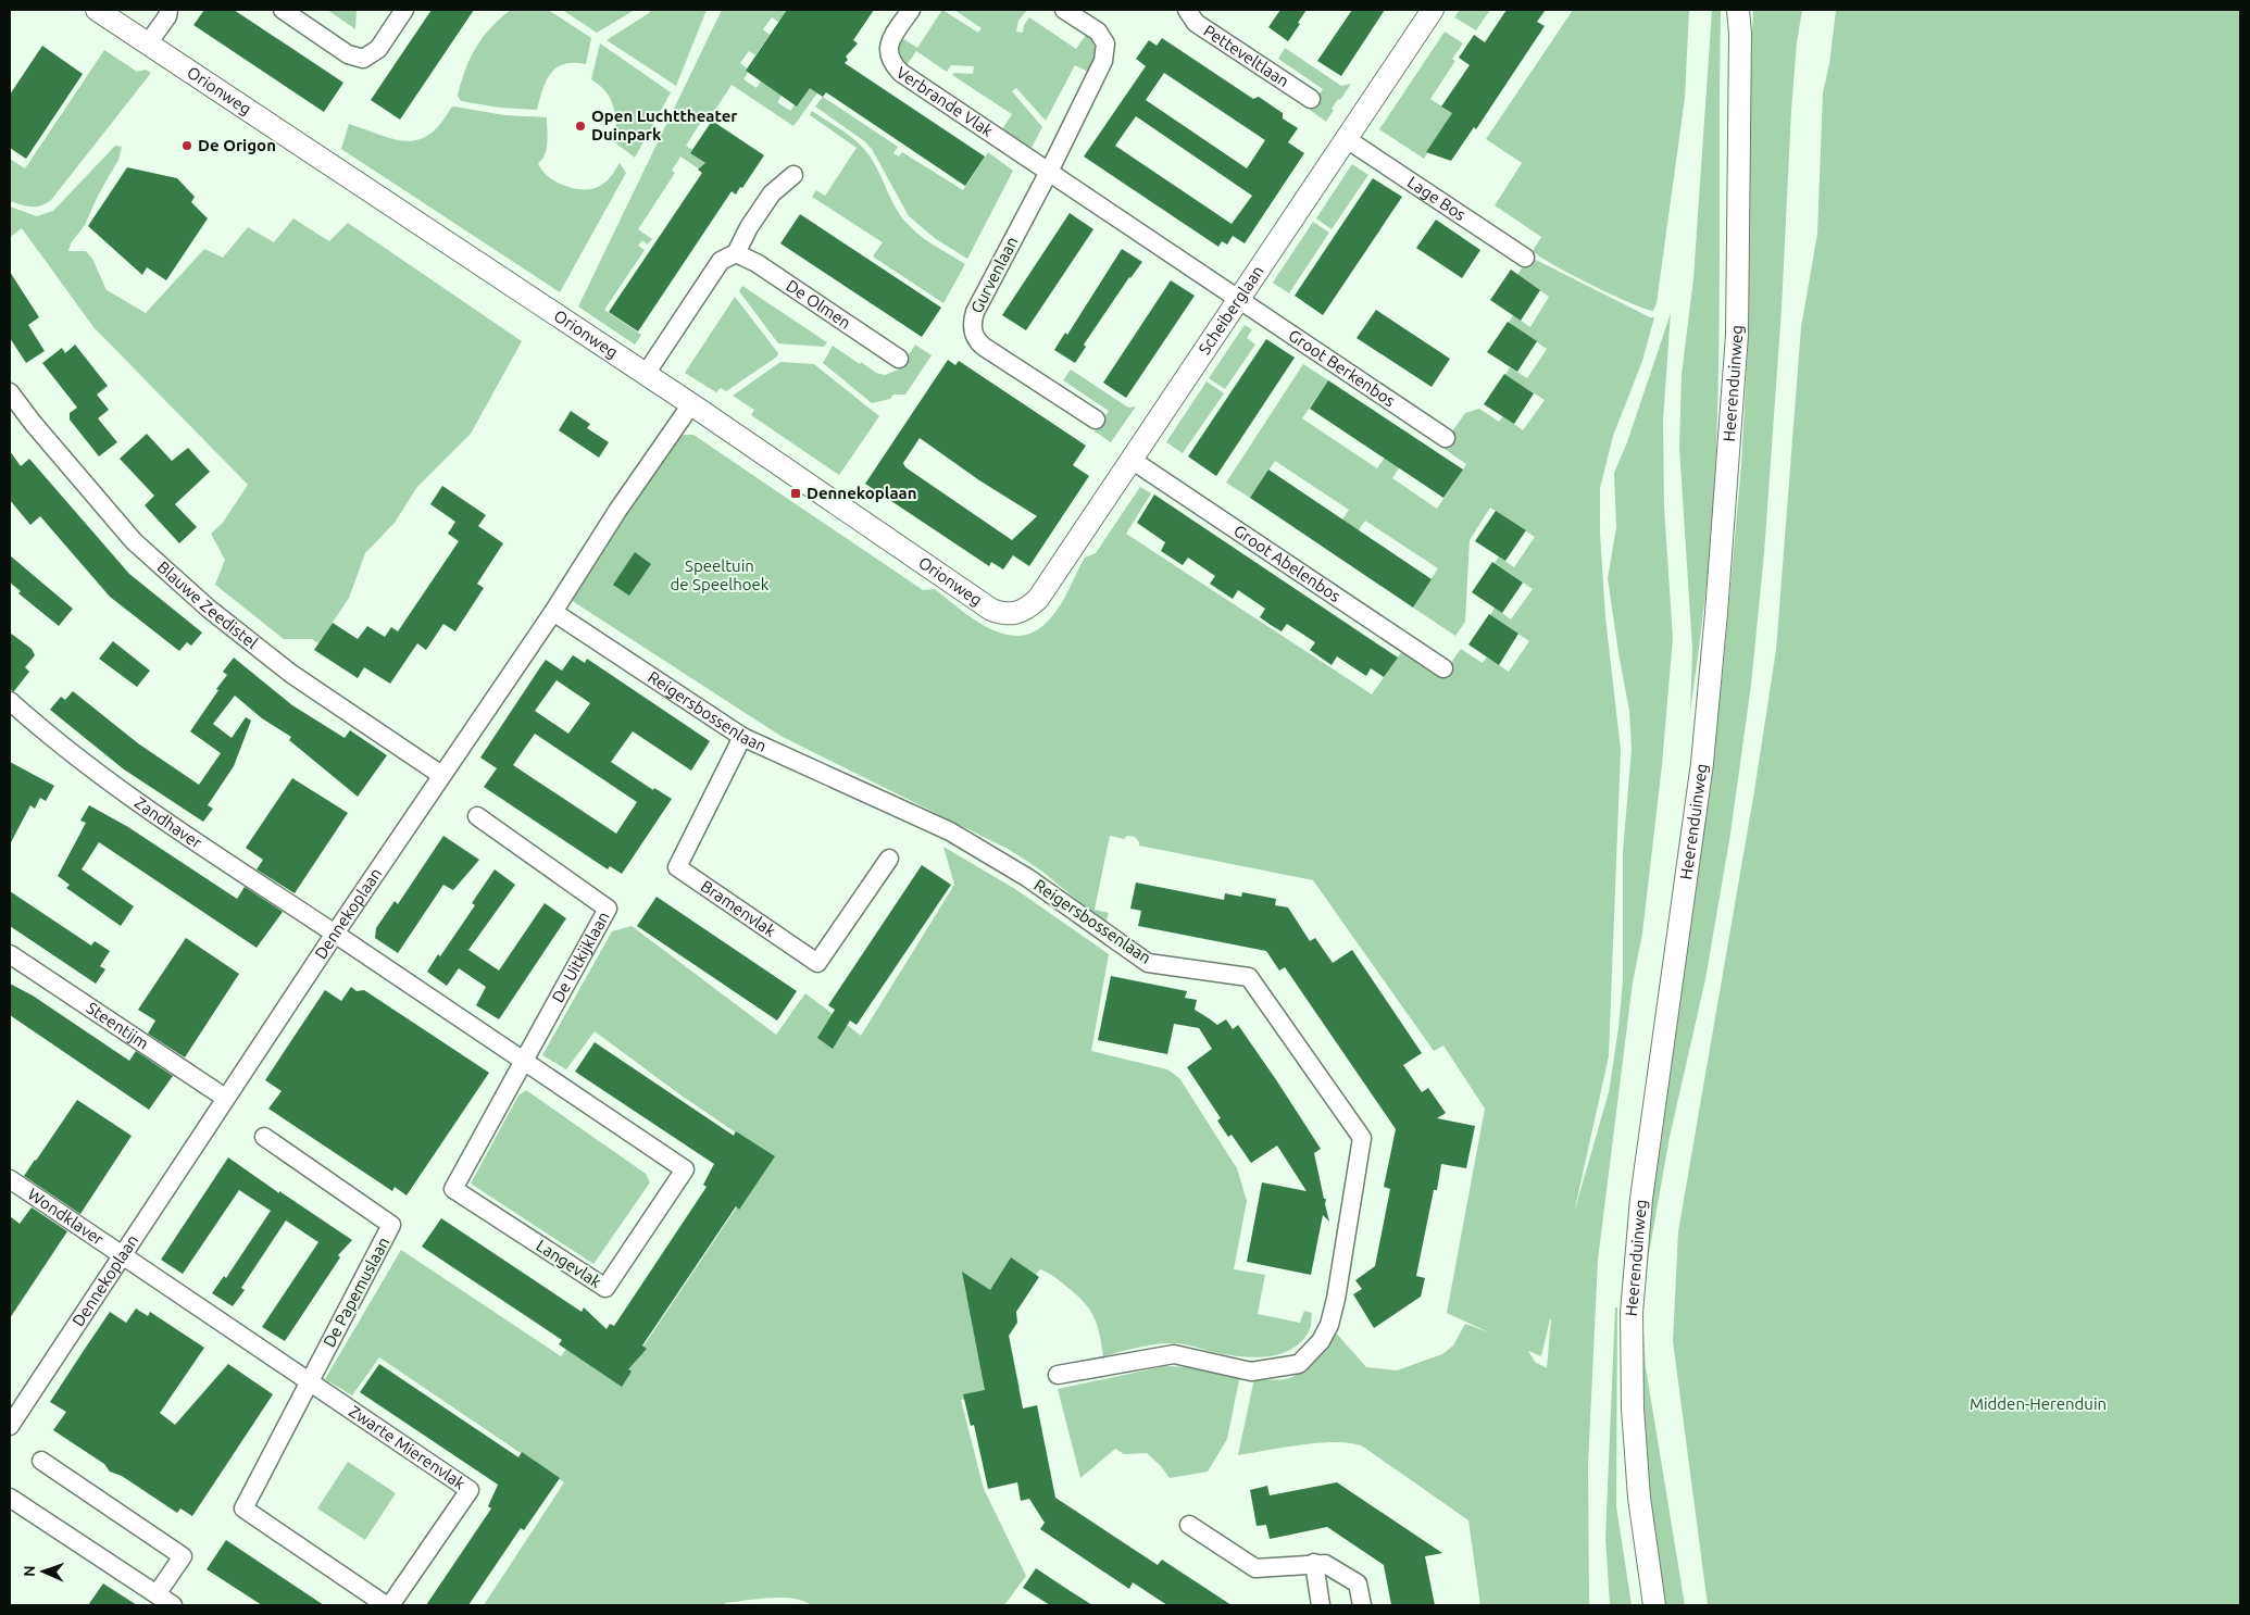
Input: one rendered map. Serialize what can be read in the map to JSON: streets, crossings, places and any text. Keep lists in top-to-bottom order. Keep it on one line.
{"streets":{"street":["Petteveltlaan","Orionweg","Verbrande Vlak","Lage Bos","Gurvenlaan","De Olmen","Scheiberglaan","Groot Berkenbos","Heerenduinweg","Groot Abelenbos","Blauwe Zeedistel","Reigersbossenlaan","Zandhaver","Bramenvlak","Dennekoplaan","De Uitkijklaan","Steentijm","Wondklaver","Langevlak","De Papemuslaan","Zwarte Mierenvlak"]},"crossings":[["Orionweg","Scheiberglaan"],["Orionweg","Dennekoplaan"],["Verbrande Vlak","Gurvenlaan"],["Verbrande Vlak","Scheiberglaan"],["Verbrande Vlak","Groot Berkenbos"],["Lage Bos","Scheiberglaan"],["Scheiberglaan","Groot Berkenbos"],["Scheiberglaan","Groot Abelenbos"],["Blauwe Zeedistel","Dennekoplaan"],["Reigersbossenlaan","Bramenvlak"],["Reigersbossenlaan","Dennekoplaan"],["Zandhaver","Dennekoplaan"],["Zandhaver","Langevlak"],["Dennekoplaan","Steentijm"],["Dennekoplaan","Wondklaver"],["Dennekoplaan","Langevlak"],["Dennekoplaan","Zwarte Mierenvlak"],["De Uitkijklaan","Langevlak"],["Wondklaver","Zwarte Mierenvlak"],["De Papemuslaan","Zwarte Mierenvlak"]],"parks":["Speeltuin de Speelhoek","Midden-Herenduin"],"places":{"other":["Open Luchttheater Duinpark","De Origon"],"transit":["Dennekoplaan"]},"north":"left"}
